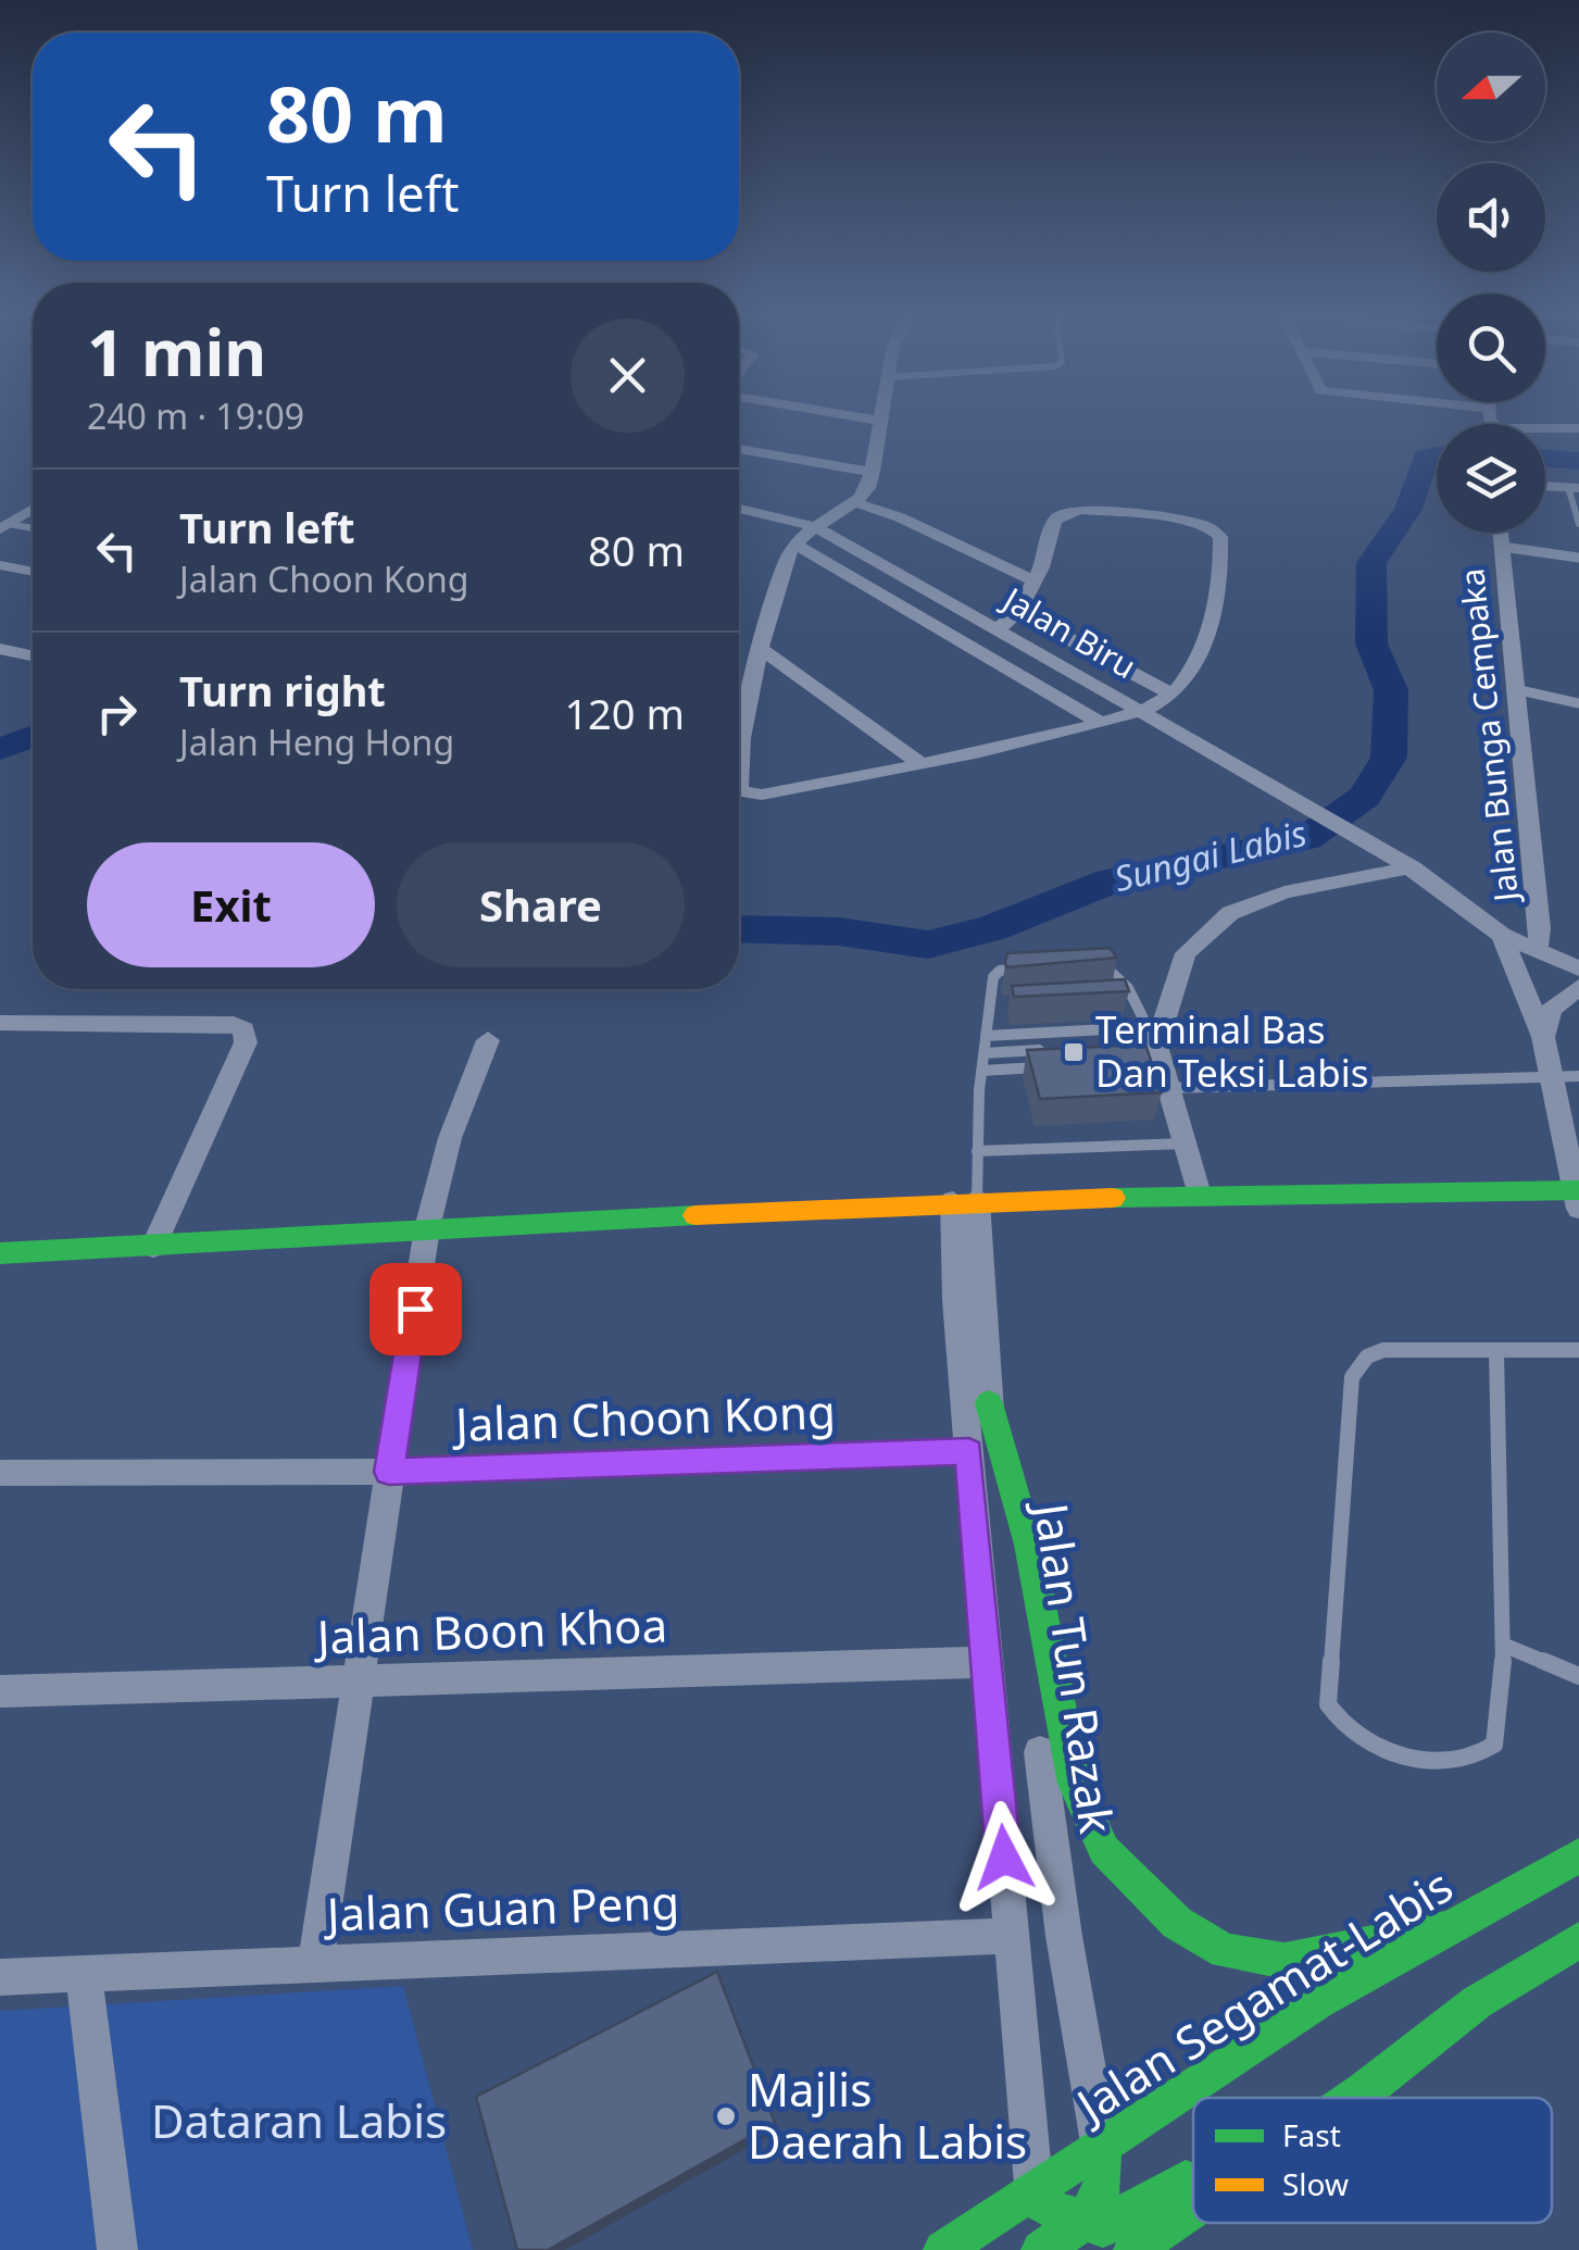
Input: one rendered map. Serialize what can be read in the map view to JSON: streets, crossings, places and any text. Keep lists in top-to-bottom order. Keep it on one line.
{"streets":{"main road":["Jalan Segamat-Labis"],"street":["Jalan Biru","Jalan Bunga Cempaka","Jalan Choon Kong","Jalan Boon Khoa","Jalan Tun Razak","Jalan Guan Peng"]},"crossings":[["Jalan Choon Kong","Jalan Tun Razak"],["Jalan Boon Khoa","Jalan Tun Razak"],["Jalan Tun Razak","Jalan Guan Peng"],["Jalan Tun Razak","Jalan Segamat-Labis"]],"water":["Sungai Labis"],"parks":["Dataran Labis"],"places":{"transit":["Terminal Bas Dan Teksi Labis"],"other":["Majlis Daerah Labis"]},"legend":["Fast","Slow"],"north":"left","page":{"turn":["80 m","Turn left"],"heading":["1 min","240 m · 19:09"],"list":[{"name":"Turn left","note":"Jalan Choon Kong","value":"80 m"},{"name":"Turn right","note":"Jalan Heng Hong","value":"120 m"}],"buttons":["Exit","Share"]}}
